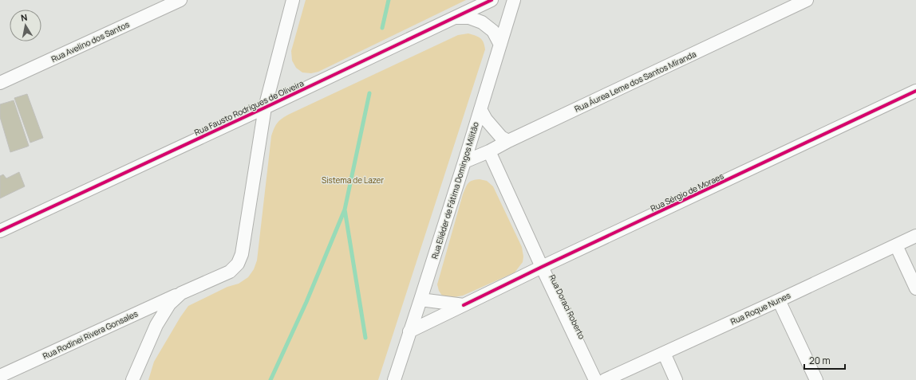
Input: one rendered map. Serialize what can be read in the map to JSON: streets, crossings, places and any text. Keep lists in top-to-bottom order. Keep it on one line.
{"streets":{"street":["Rua Avelino dos Santos","Rua Áurea Leme dos Santos Miranda","Rua Fausto Rodrigues de Oliveira","Rua Eliéder de Fátima Domingos Militão","Rua Sérgio de Moraes","Rua Doraci Roberto","Rua Roque Nunes","Rua Rodinei Rivera Gonsales"]},"crossings":[["Rua Áurea Leme dos Santos Miranda","Rua Eliéder de Fátima Domingos Militão"],["Rua Áurea Leme dos Santos Miranda","Rua Doraci Roberto"],["Rua Fausto Rodrigues de Oliveira","Rua Rodinei Rivera Gonsales"],["Rua Eliéder de Fátima Domingos Militão","Rua Sérgio de Moraes"],["Rua Sérgio de Moraes","Rua Doraci Roberto"]],"parks":["Sistema de Lazer"],"scale_bar":"20 m","north":"top"}
